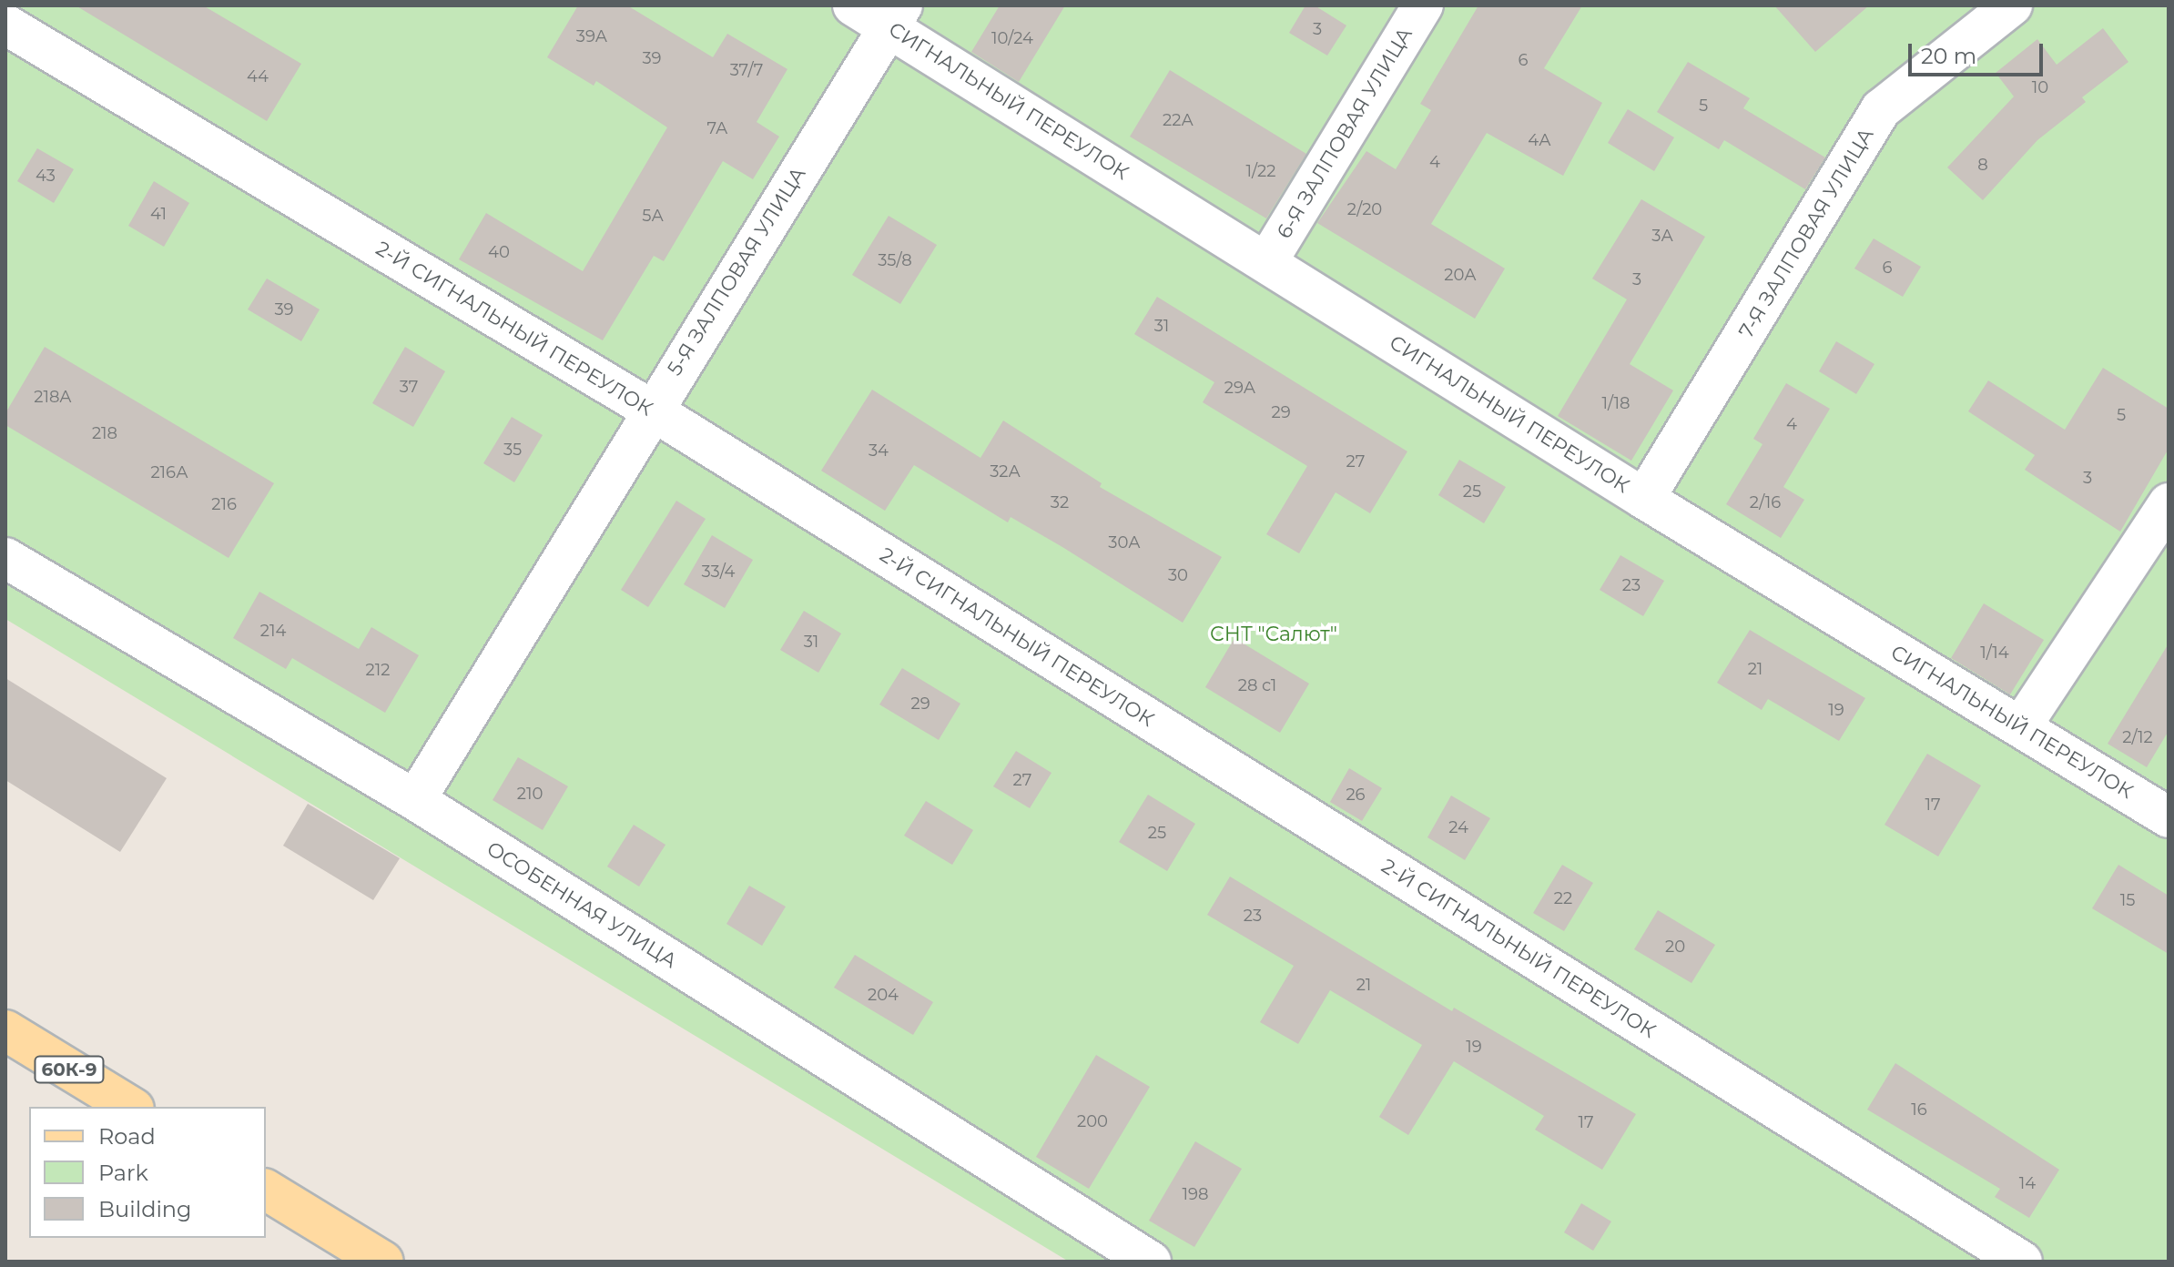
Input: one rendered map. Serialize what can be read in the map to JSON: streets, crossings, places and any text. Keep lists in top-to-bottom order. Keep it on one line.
{"streets":{"main road":["60К-9"],"street":["СИГНАЛЬНЫЙ ПЕРЕУЛОК","6-Я ЗАЛПОВАЯ УЛИЦА","7-Я ЗАЛПОВАЯ УЛИЦА","5-Я ЗАЛПОВАЯ УЛИЦА","2-Й СИГНАЛЬНЫЙ ПЕРЕУЛОК","ОСОБЕННАЯ УЛИЦА"]},"crossings":[["СИГНАЛЬНЫЙ ПЕРЕУЛОК","6-Я ЗАЛПОВАЯ УЛИЦА"],["СИГНАЛЬНЫЙ ПЕРЕУЛОК","7-Я ЗАЛПОВАЯ УЛИЦА"],["СИГНАЛЬНЫЙ ПЕРЕУЛОК","5-Я ЗАЛПОВАЯ УЛИЦА"],["5-Я ЗАЛПОВАЯ УЛИЦА","2-Й СИГНАЛЬНЫЙ ПЕРЕУЛОК"],["5-Я ЗАЛПОВАЯ УЛИЦА","ОСОБЕННАЯ УЛИЦА"]],"parks":["СНТ \"Салют\""],"house_numbers":["3","39А","10/24","39","6","37/7","44","10","5","22А","7А","4А","4","8","1/22","43","2/20","41","5А","3А","40","35/8","6","20А","3","39","31","37","29А","218А","1/18","29","5","4","218","35","34","27","32А","216А","3","25","32","2/16","216","30А","33/4","30","23","214","31","1/14","21","212","28 с1","29","19","2/12","27","210","26","17","24","25","22","15","23","20","21","204","19","16","200","17","14","198"],"legend":["Road","Park","Building"],"scale_bar":"20 m"}
